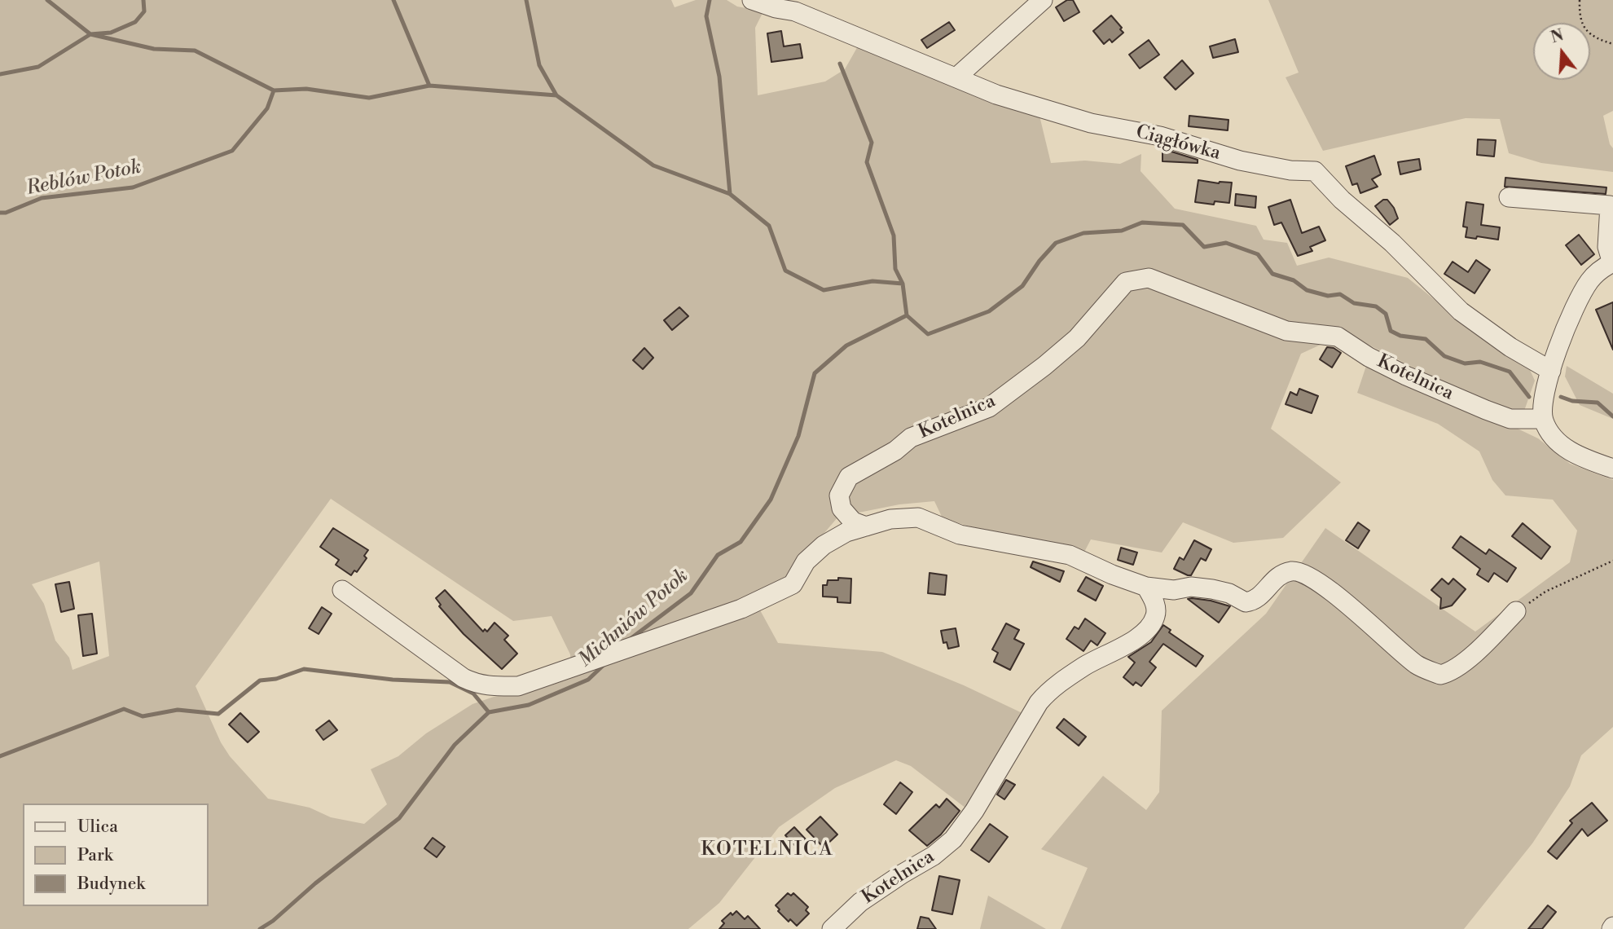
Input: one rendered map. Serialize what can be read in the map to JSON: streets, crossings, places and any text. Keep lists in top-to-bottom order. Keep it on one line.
{"streets":{"street":["Ciągłówka","Kotelnica"]},"districts":["KOTELNICA"],"water":["Reblów Potok","Michniów Potok"],"legend":["Ulica","Park","Budynek"],"north":"top"}
